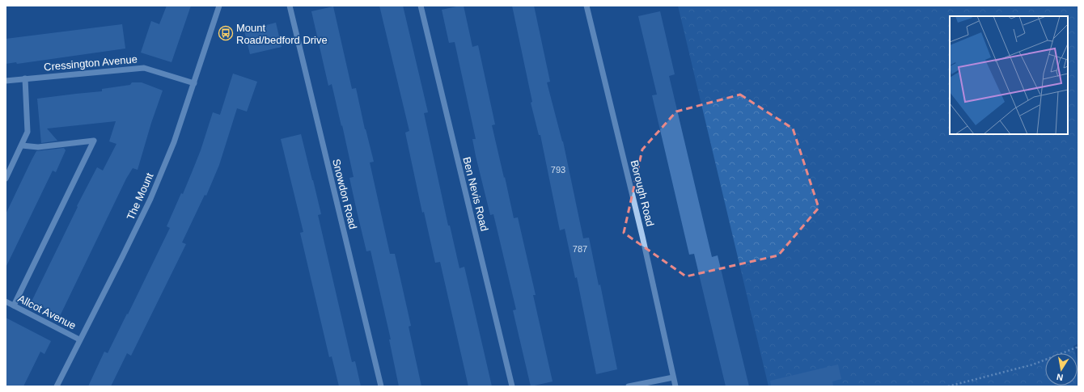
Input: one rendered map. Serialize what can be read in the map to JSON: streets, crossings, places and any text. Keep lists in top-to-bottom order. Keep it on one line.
{"streets":{"street":["Cressington Avenue","Borough Road","Snowdon Road","Ben Nevis Road","The Mount","Allcot Avenue"]},"crossings":[["Cressington Avenue","The Mount"],["The Mount","Allcot Avenue"]],"places":{"bus stop":["Mount Road/bedford Drive"]},"house_numbers":["793","787"],"north":"bottom"}
